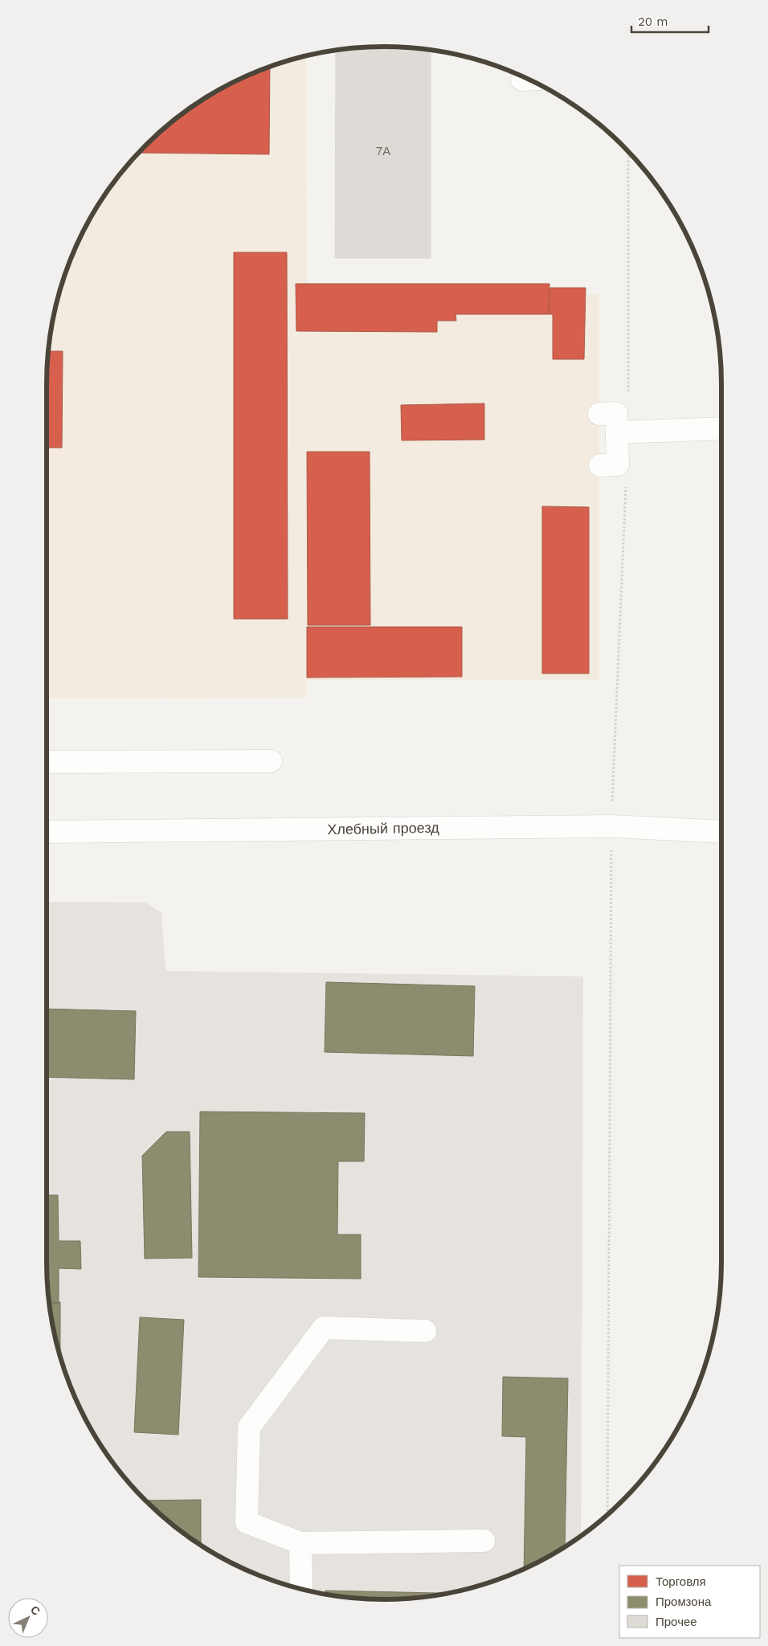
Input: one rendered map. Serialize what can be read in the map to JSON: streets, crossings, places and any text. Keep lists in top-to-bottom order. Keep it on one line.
{"streets":{"street":["Хлебный проезд"]},"house_numbers":["7А"],"legend":["Торговля","Промзона","Прочее"],"scale_bar":"20 m","north":"top right"}
